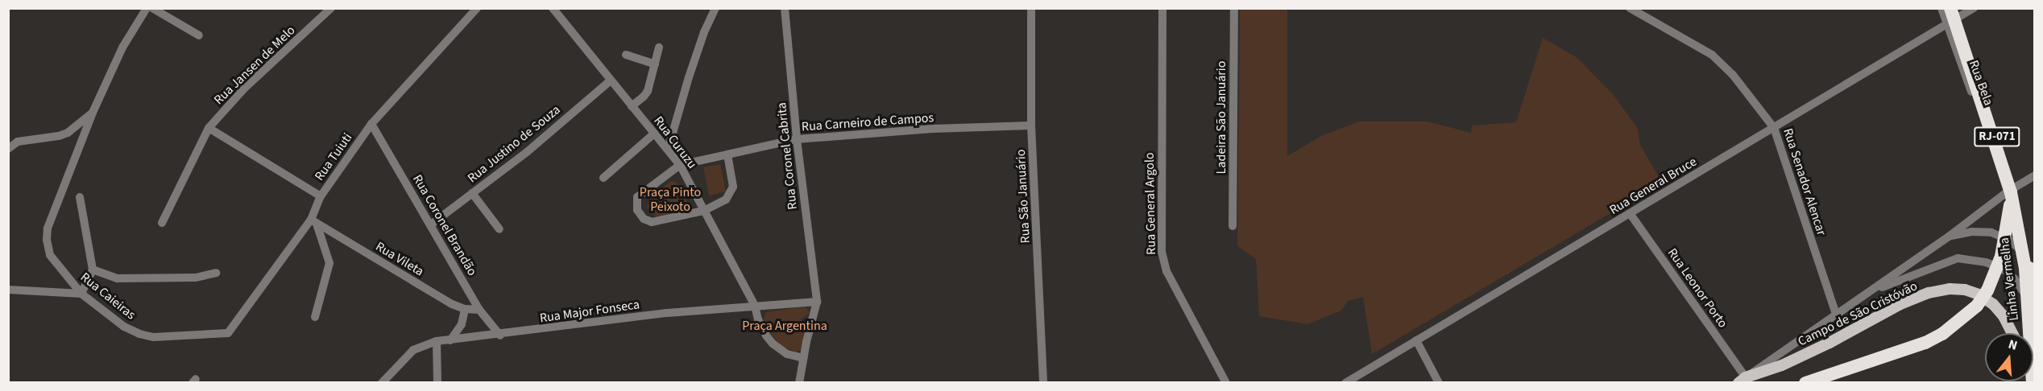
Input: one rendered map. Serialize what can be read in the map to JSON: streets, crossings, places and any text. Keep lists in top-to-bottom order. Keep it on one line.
{"streets":{"highway":["RJ-071","Linha Vermelha"],"main road":["Campo de São Cristóvão"],"street":["Rua Jansen de Melo","Rua Bela","Ladeira São Januário","Rua Carneiro de Campos","Rua Curuzu","Rua Justino de Souza","Rua Coronel Cabrita","Rua Tuiuti","Rua Senador Alencar","Rua General Bruce","Rua São Januário","Rua General Argolo","Rua Coronel Brandão","Rua Vileta","Rua Leonor Porto","Rua Caieiras","Rua Major Fonseca"]},"crossings":[["Rua Bela","Rua General Bruce"],["Rua Bela","Linha Vermelha"],["Rua Carneiro de Campos","Rua Curuzu"],["Rua Carneiro de Campos","Rua Coronel Cabrita"],["Rua Carneiro de Campos","Rua São Januário"],["Rua Curuzu","Rua Justino de Souza"],["Rua Curuzu","Rua Major Fonseca"],["Rua Justino de Souza","Rua Coronel Brandão"],["Rua Coronel Cabrita","Rua Major Fonseca"],["Rua Tuiuti","Rua Coronel Brandão"],["Rua Tuiuti","Rua Vileta"],["Rua Tuiuti","Rua Caieiras"],["Rua Senador Alencar","Rua General Bruce"],["Rua Senador Alencar","Campo de São Cristóvão"],["Rua General Bruce","Rua Leonor Porto"],["Rua Coronel Brandão","Rua Vileta"],["Rua Coronel Brandão","Rua Major Fonseca"],["Linha Vermelha","Campo de São Cristóvão"],["Rua Leonor Porto","Campo de São Cristóvão"]],"parks":["Praça Pinto Peixoto","Praça Argentina"],"north":"top"}
